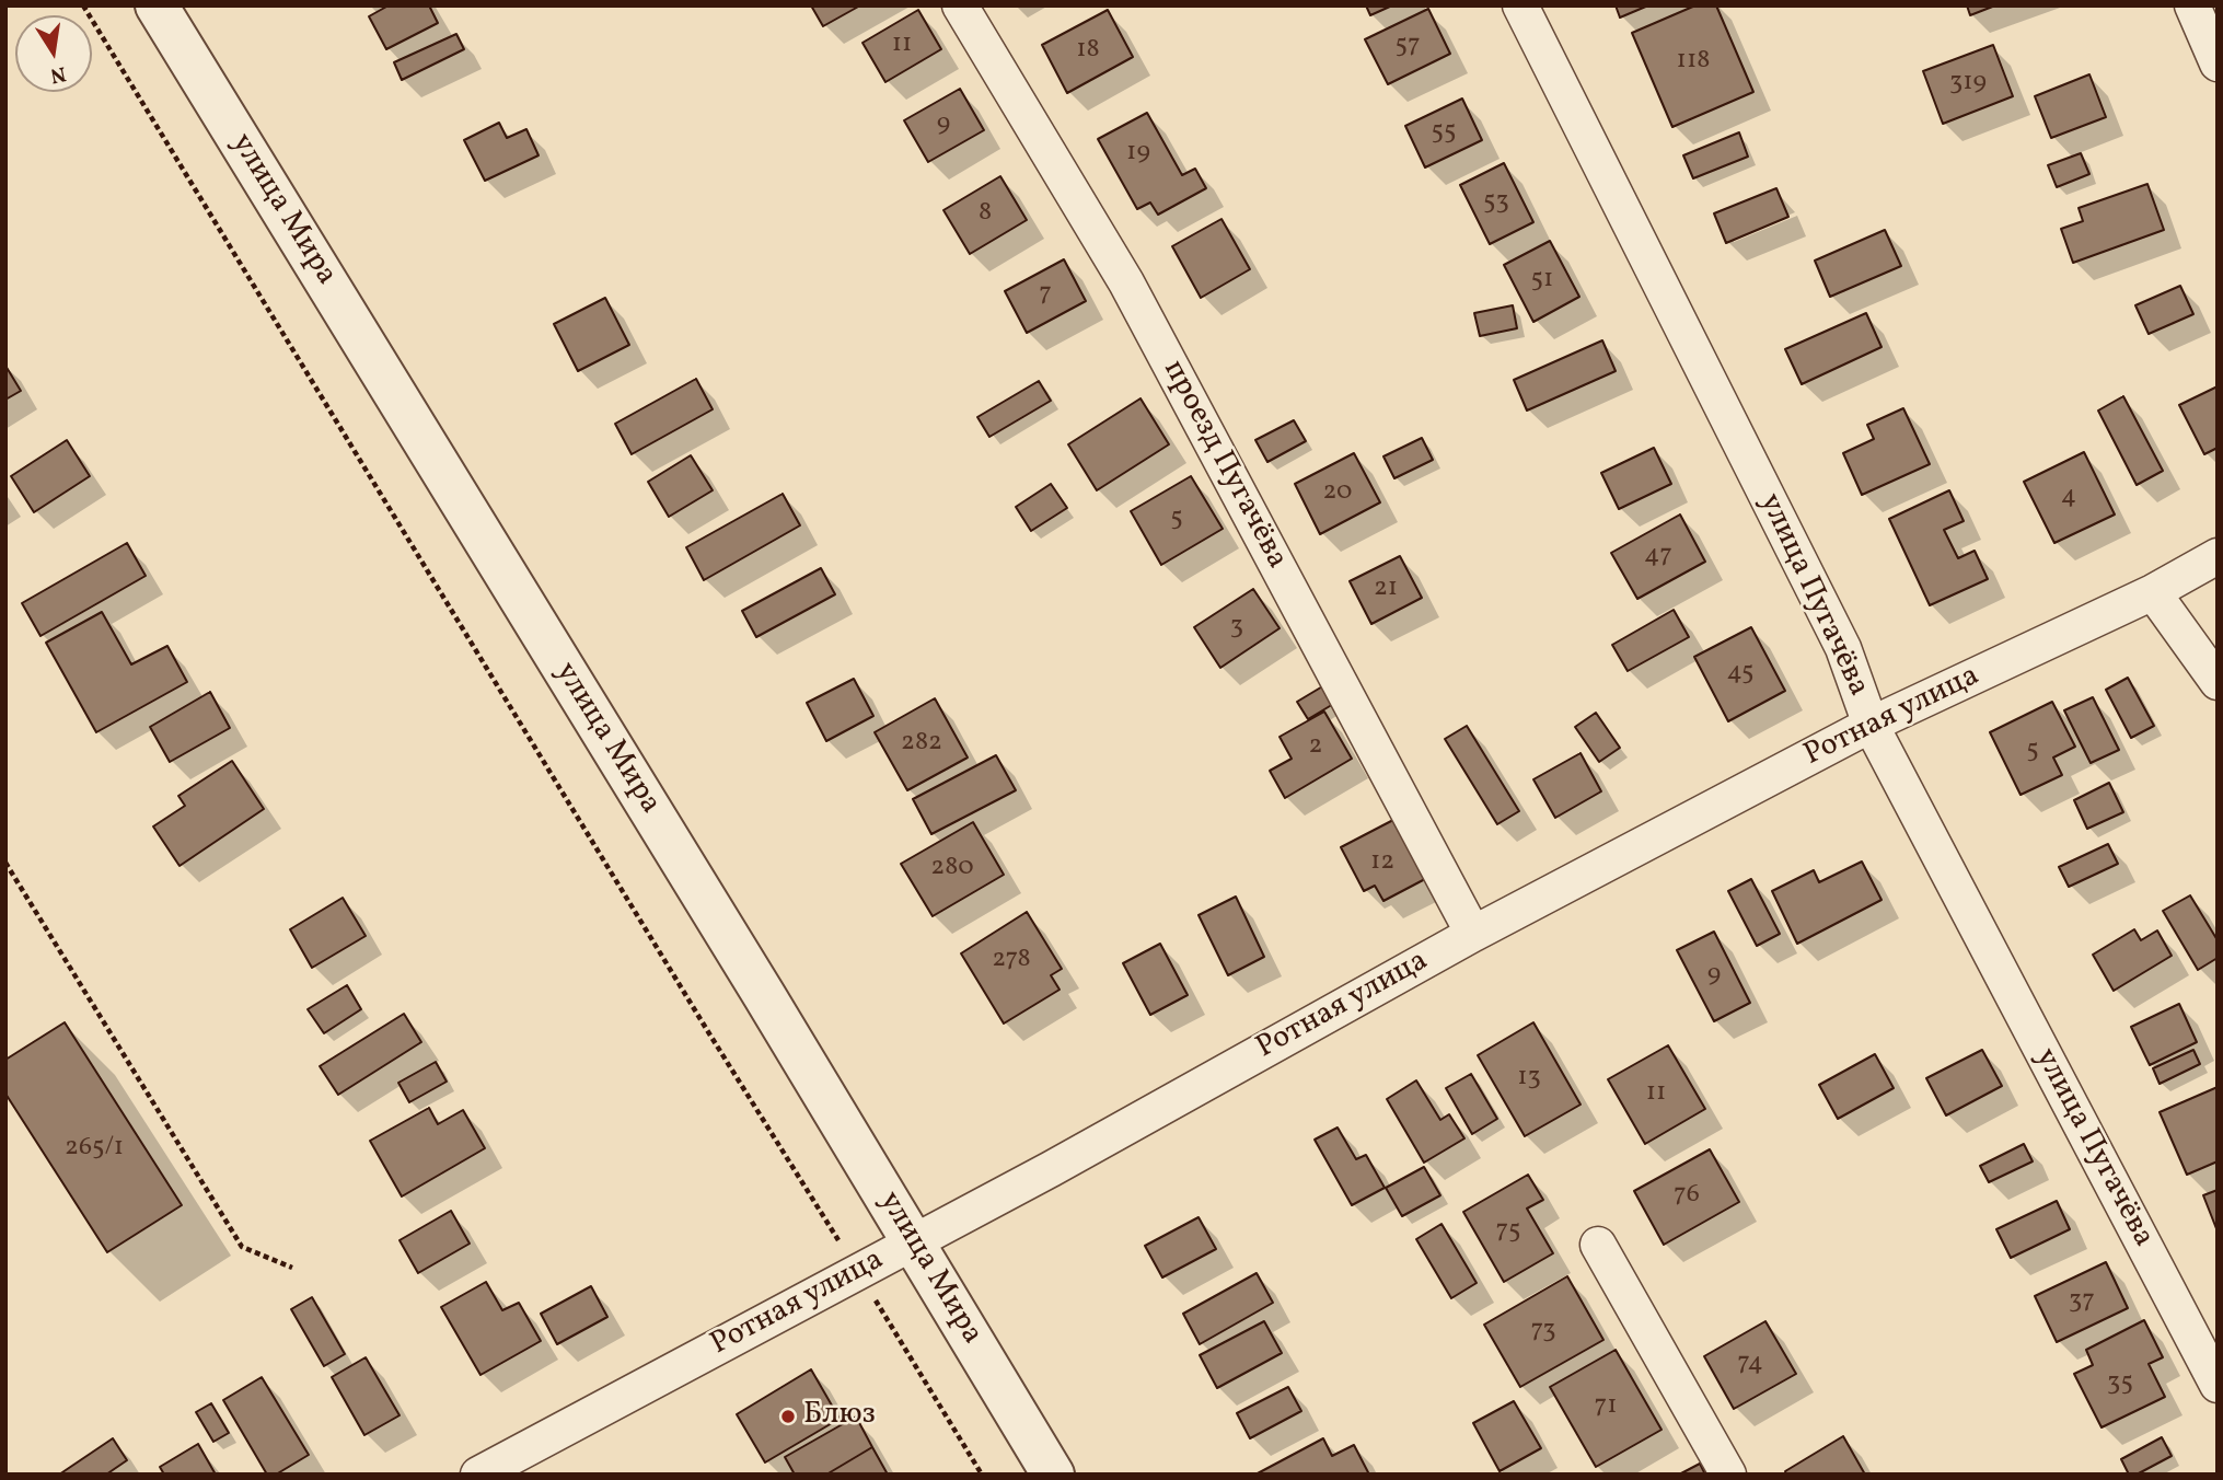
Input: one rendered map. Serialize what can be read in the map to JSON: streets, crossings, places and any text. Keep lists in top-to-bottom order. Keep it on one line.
{"streets":{"street":["улица Мира","проезд Пугачёва","улица Пугачёва","Ротная улица"]},"crossings":[["улица Мира","Ротная улица"],["проезд Пугачёва","Ротная улица"],["улица Пугачёва","Ротная улица"]],"places":["Блюз"],"house_numbers":["11","57","18","118","319","9","55","19","53","8","51","7","20","4","5","47","21","3","45","282","2","5","12","280","278","9","13","11","265/1","76","75","37","73","74","35","71"],"north":"bottom"}
